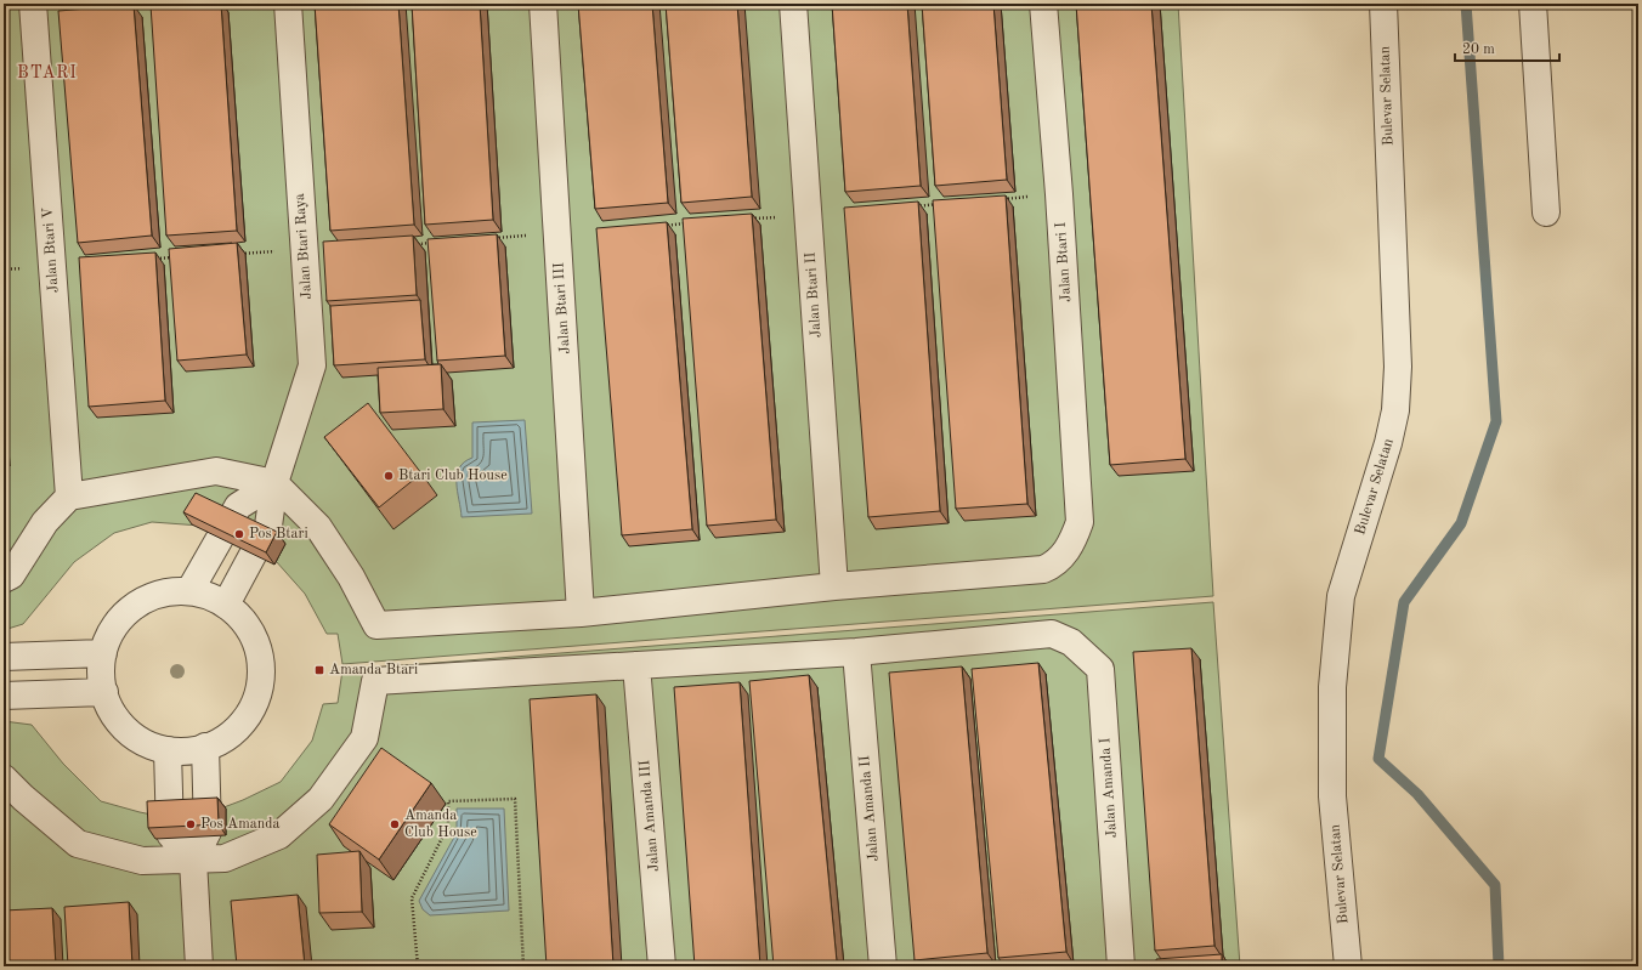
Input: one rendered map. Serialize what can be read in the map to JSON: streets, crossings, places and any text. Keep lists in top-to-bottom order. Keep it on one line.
{"streets":{"street":["Bulevar Selatan","Jalan Btari Raya","Jalan Btari V","Jalan Btari I","Jalan Btari II","Jalan Btari III","Jalan Amanda I","Jalan Amanda II","Jalan Amanda III"]},"crossings":[["Jalan Btari I","Jalan Btari II"],["Jalan Amanda I","Jalan Amanda II"]],"districts":["BTARI"],"places":{"other":["Btari Club House","Pos Btari","Pos Amanda","Amanda Club House"],"transit":["Amanda Btari"]},"scale_bar":"20 m"}
